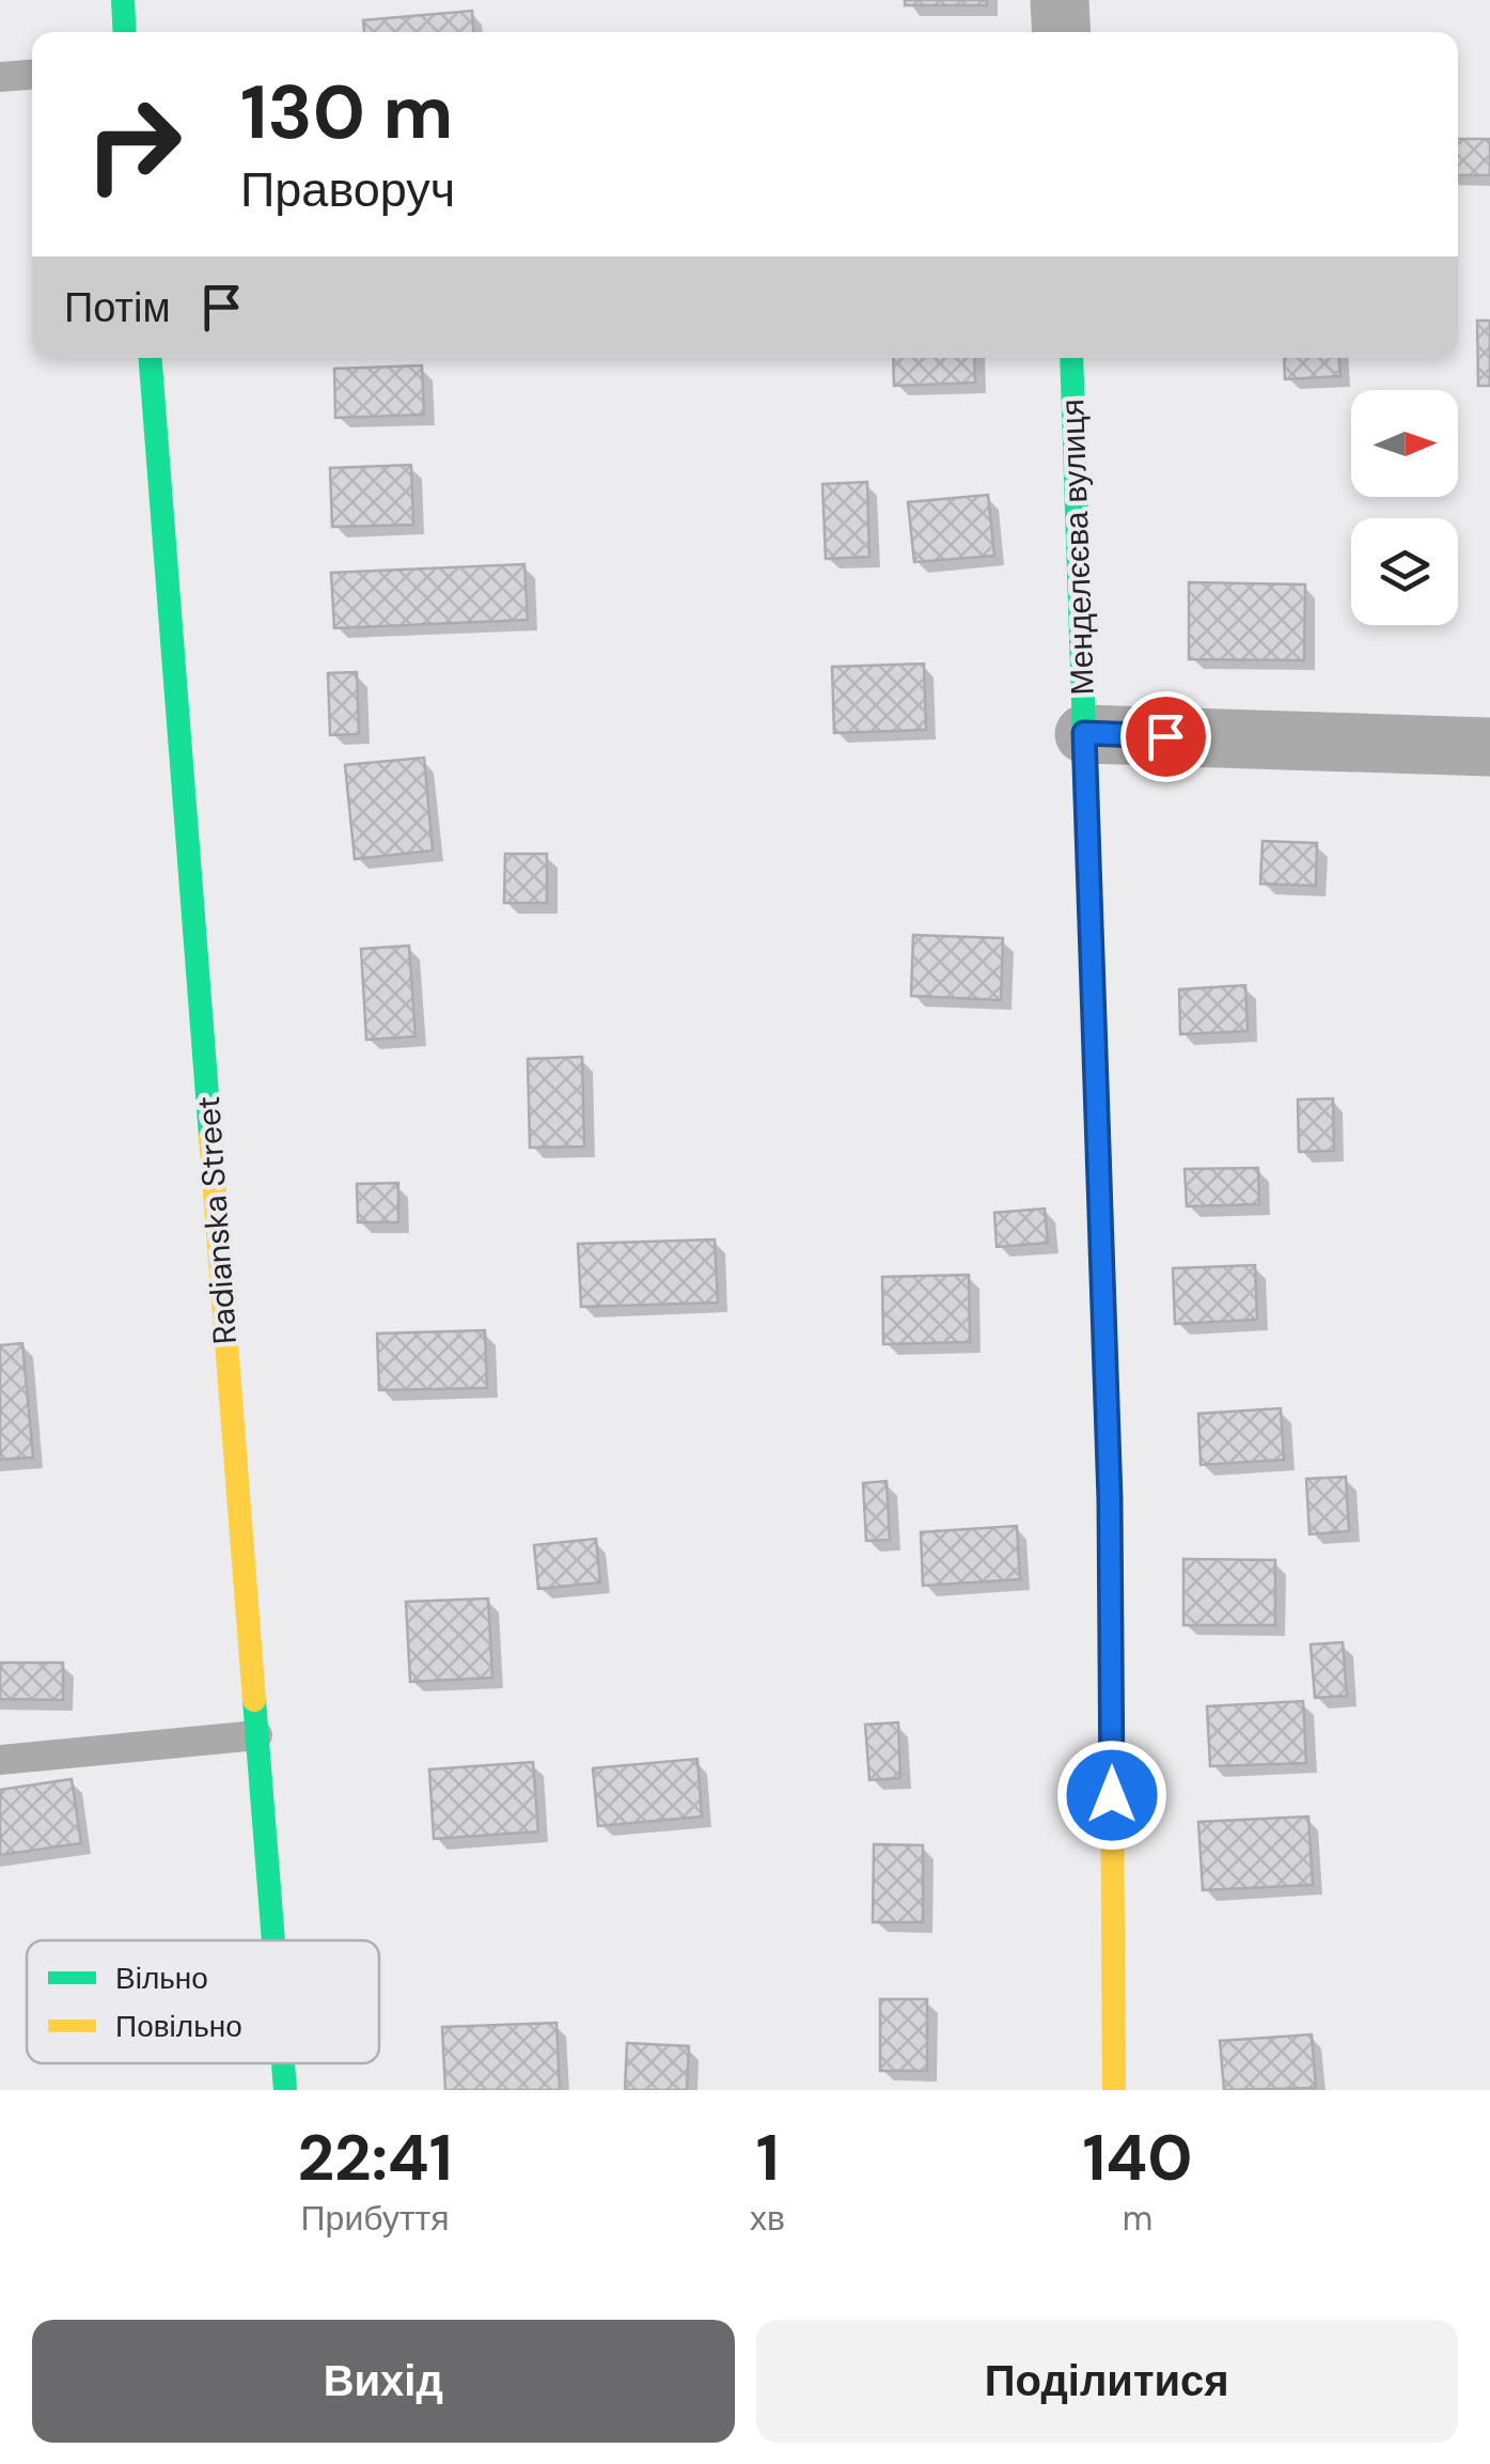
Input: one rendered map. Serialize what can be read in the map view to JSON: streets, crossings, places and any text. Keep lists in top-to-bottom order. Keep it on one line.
{"streets":{"street":["Менделєєва вулиця","Radianska Street"]},"legend":["Вільно","Повільно"],"north":"right","page":{"turn":["130 m","Праворуч"],"then":"Потім","eta":["22:41","Прибуття","1","хв","140","m"],"buttons":["Вихід","Поділитися"]}}
